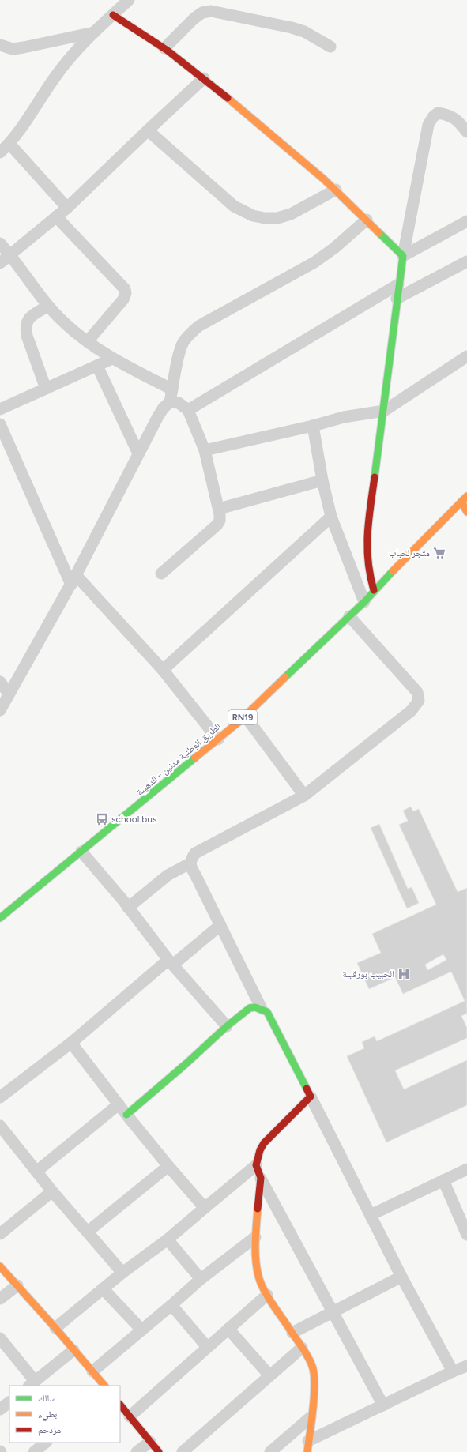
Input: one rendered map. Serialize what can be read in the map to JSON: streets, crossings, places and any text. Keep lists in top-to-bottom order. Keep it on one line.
{"streets":{"street":["RN19","الطريق الوطنية مدنين - الذهيبة"]},"places":{"supermarket":["متجر لحباب"],"bus stop":["school bus"],"hospital":["الحبيب بورقيبة"]},"legend":["سالك","بطيء","مزدحم"]}
